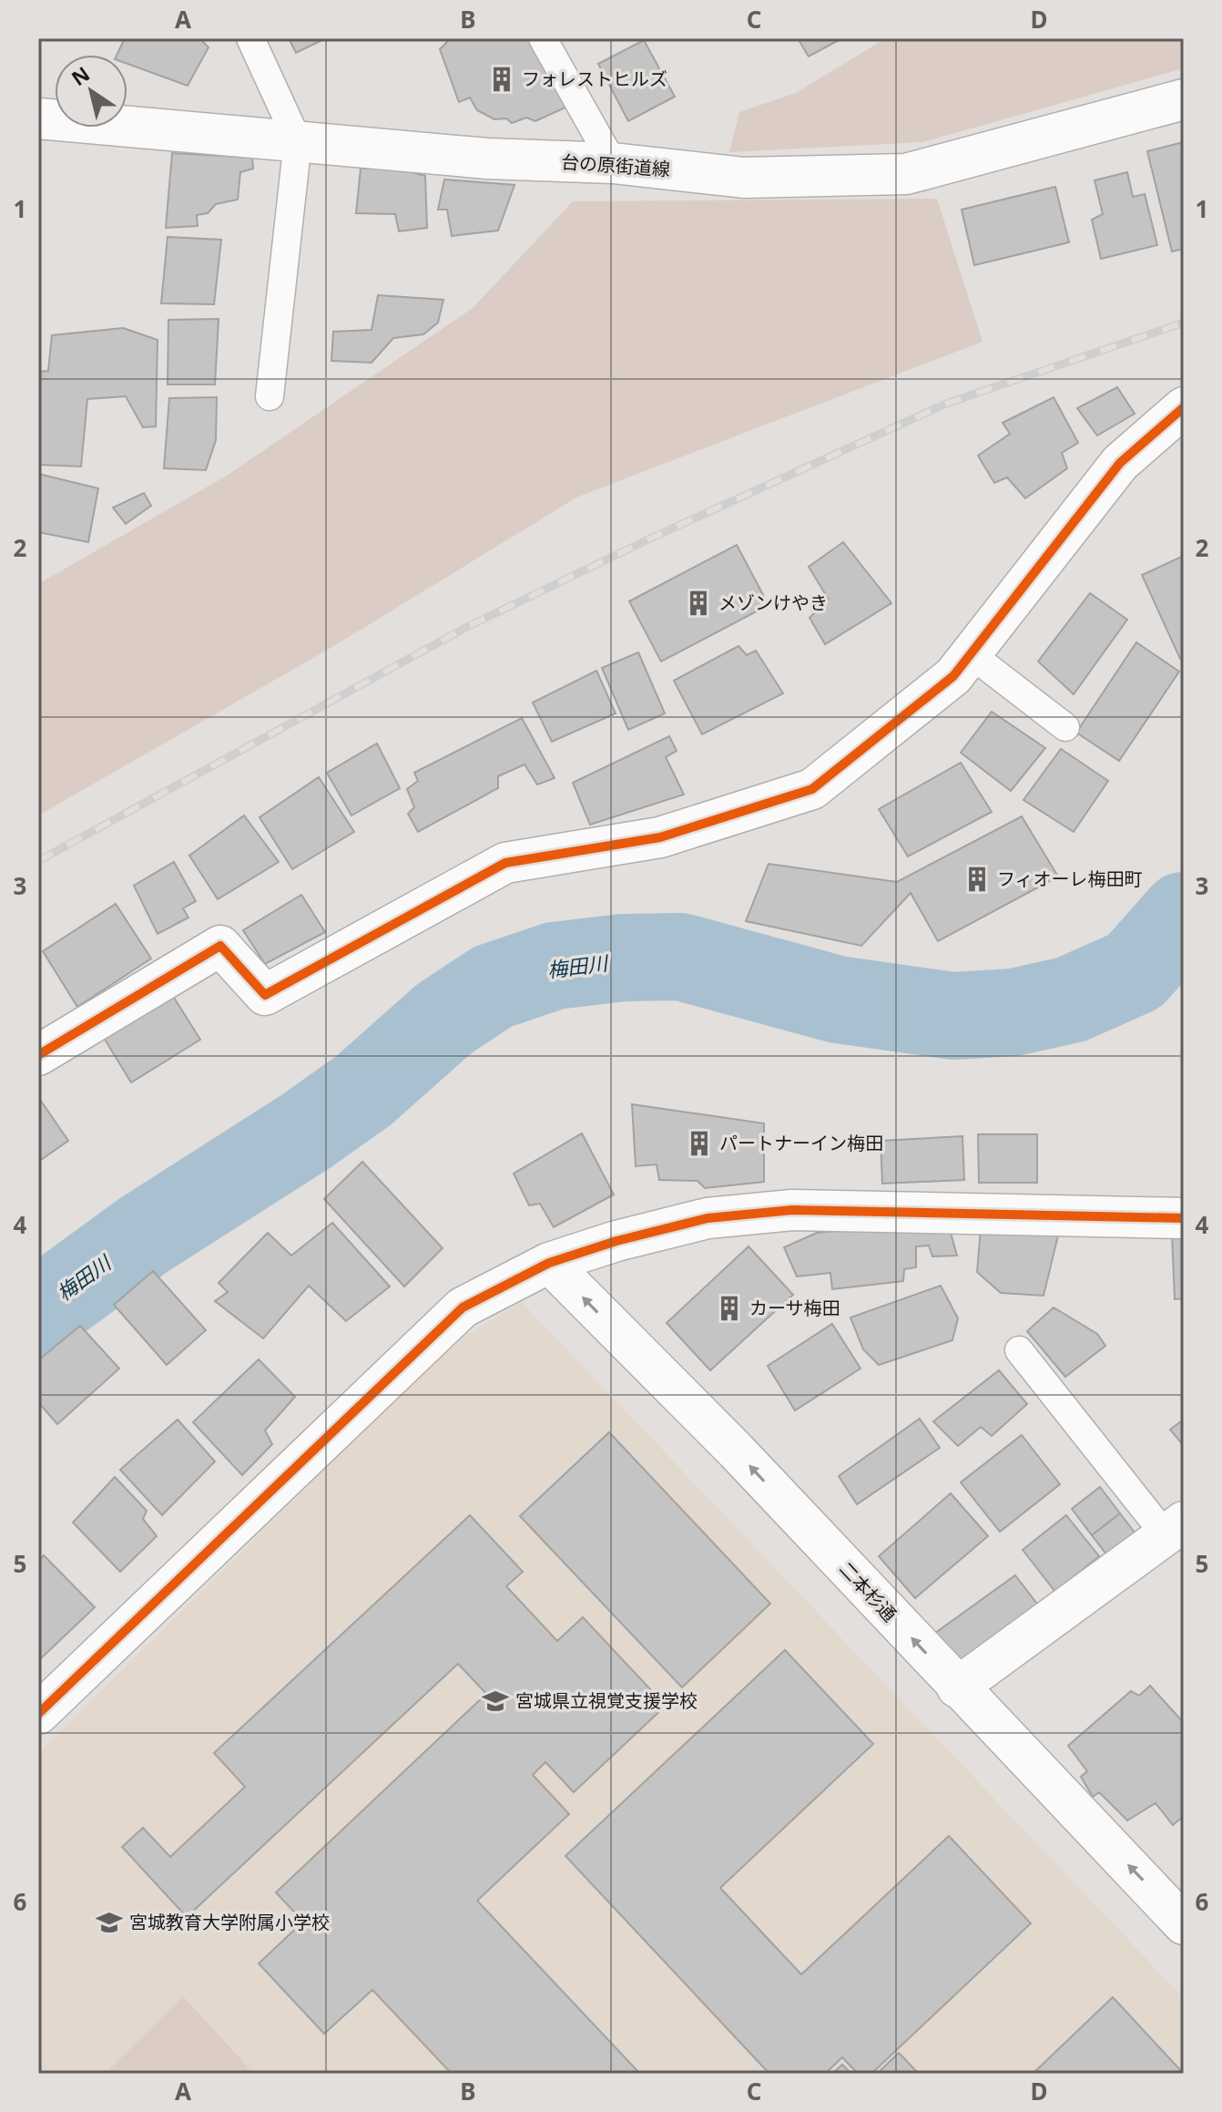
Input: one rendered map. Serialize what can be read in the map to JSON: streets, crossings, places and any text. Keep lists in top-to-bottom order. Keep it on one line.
{"streets":{"street":["台の原街道線","二本杉通"]},"one_way":["二本杉通"],"water":["梅田川"],"places":{"building":["フォレストヒルズ","メゾンけやき","フィオーレ梅田町","パートナーイン梅田","カーサ梅田"],"school or university":["宮城県立視覚支援学校","宮城教育大学附属小学校"]},"north":"top left","grid":{"columns":["A","B","C","D"],"rows":["1","2","3","4","5","6"]}}
